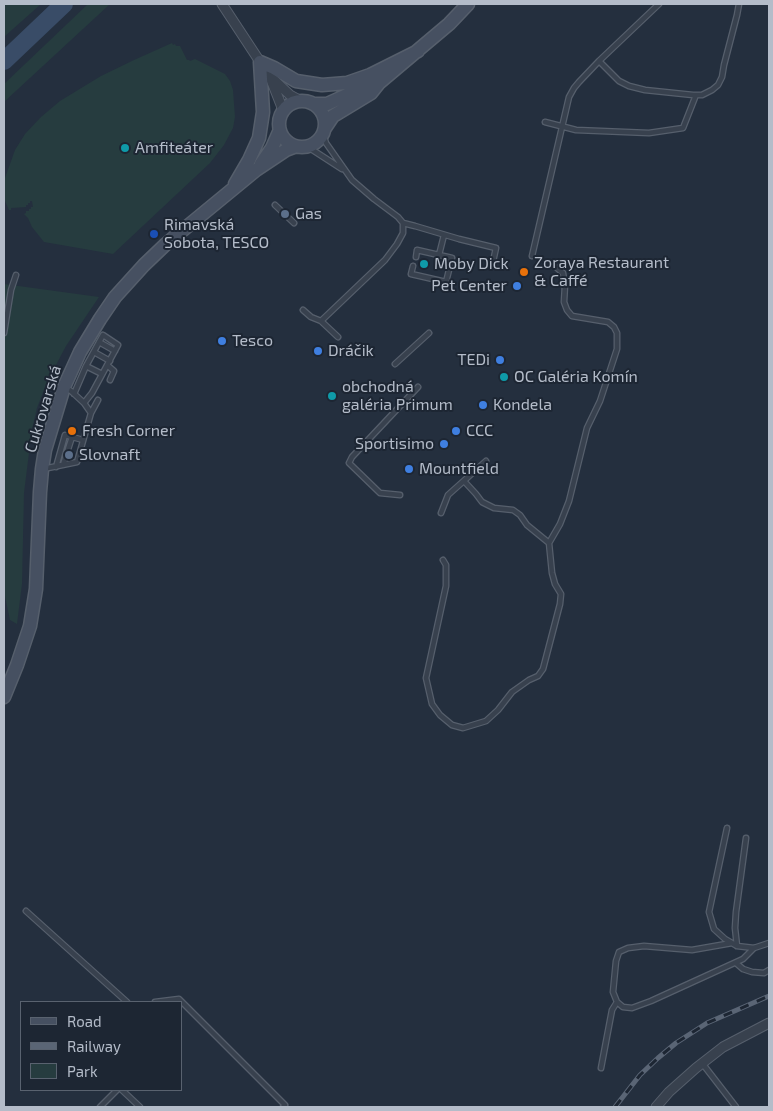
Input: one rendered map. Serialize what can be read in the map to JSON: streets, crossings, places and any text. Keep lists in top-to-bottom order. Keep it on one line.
{"streets":{"main road":["Cukrovarská"]},"places":["Amfiteáter","Gas","Rimavská Sobota, TESCO","Moby Dick","Zoraya Restaurant & Caffé","Pet Center","Tesco","Dráčik","TEDi","OC Galéria Komín","obchodná galéria Primum","Kondela","Fresh Corner","CCC","Sportisimo","Slovnaft","Mountfield"],"legend":["Road","Railway","Park"]}
